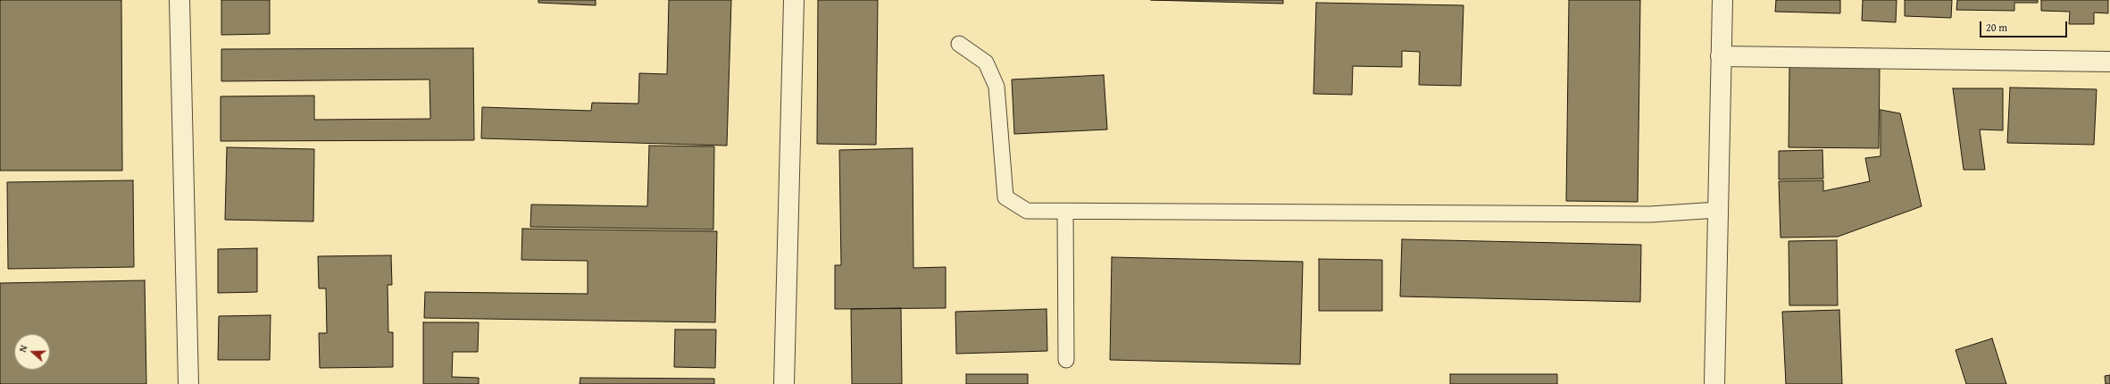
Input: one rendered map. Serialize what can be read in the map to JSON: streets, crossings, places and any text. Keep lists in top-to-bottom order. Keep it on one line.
{"scale_bar":"20 m","north":"left"}
